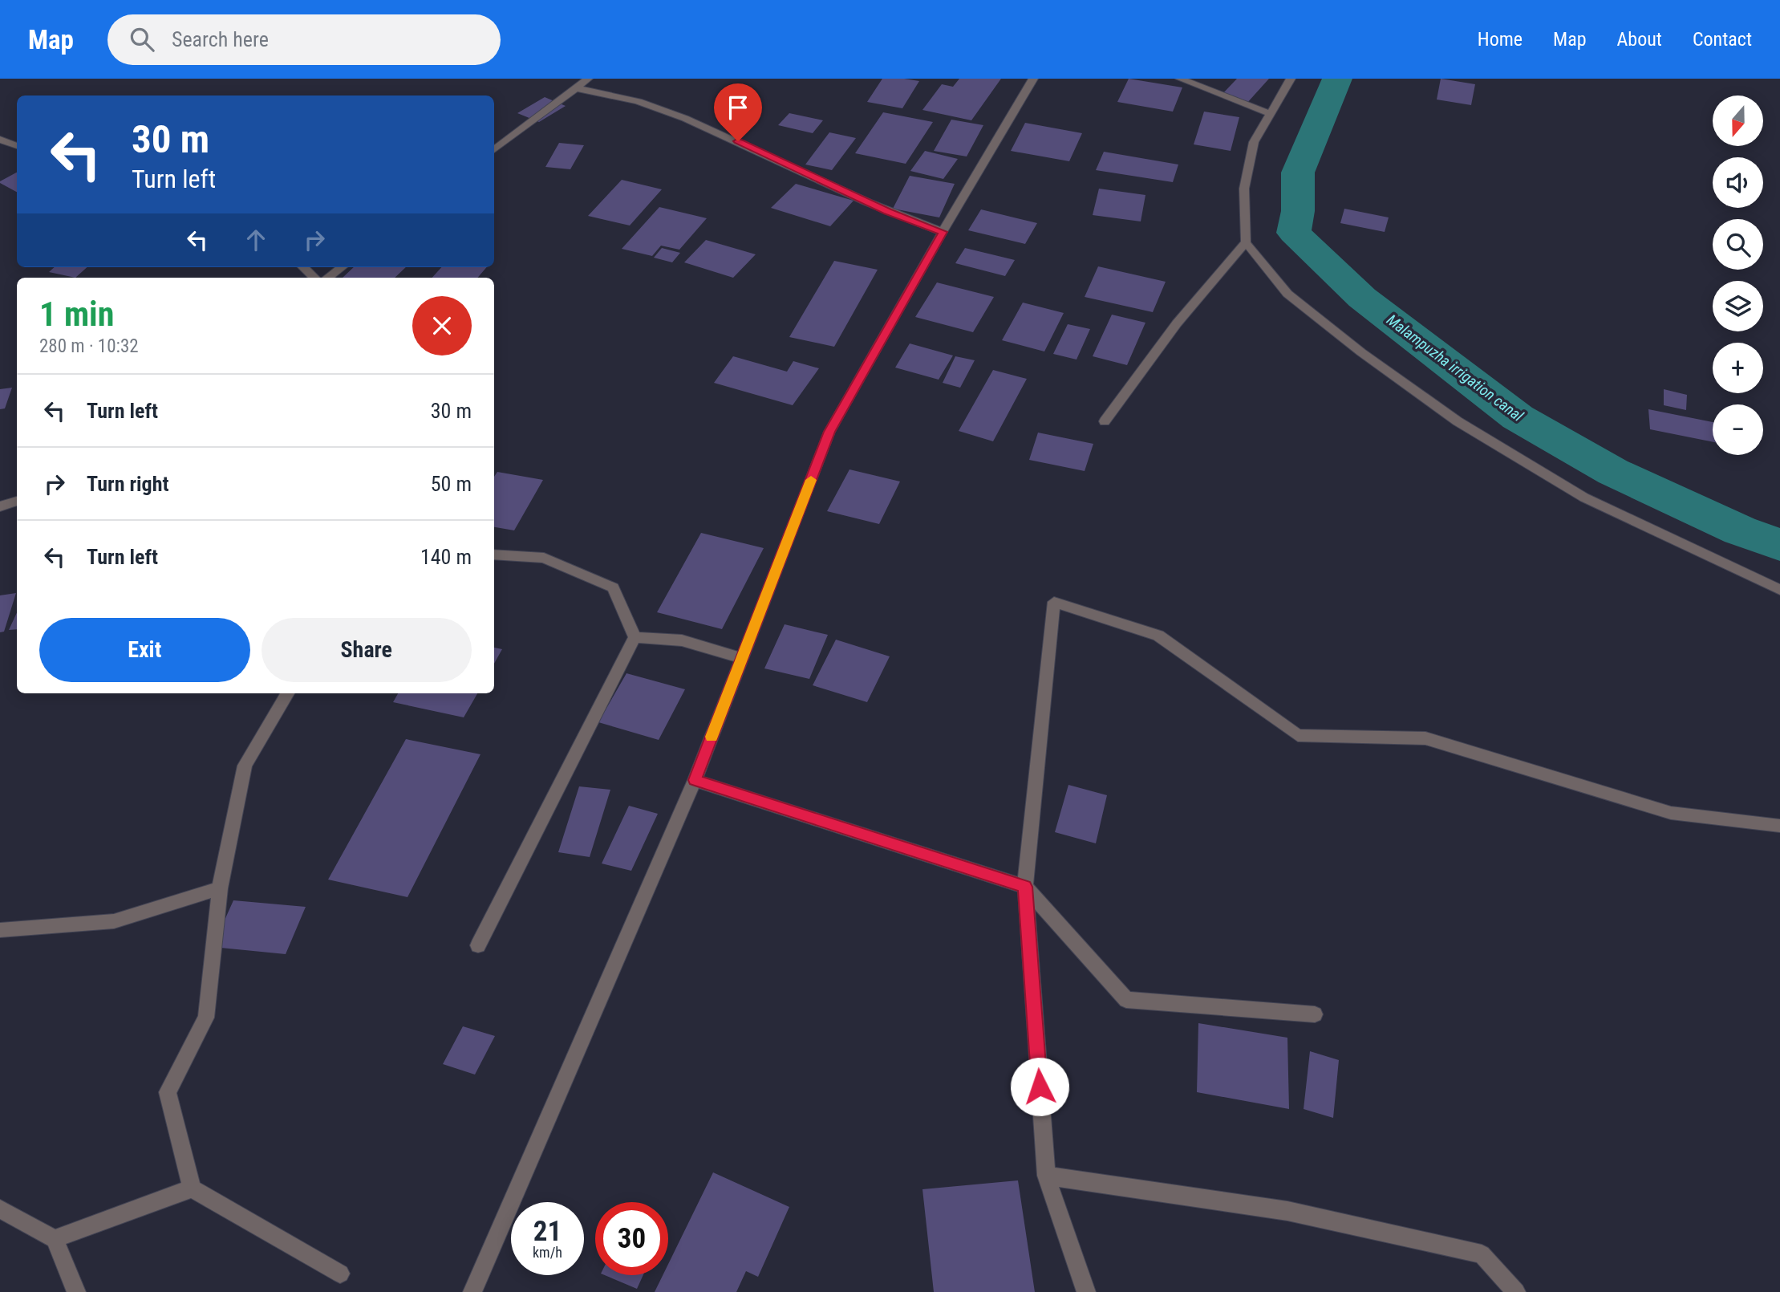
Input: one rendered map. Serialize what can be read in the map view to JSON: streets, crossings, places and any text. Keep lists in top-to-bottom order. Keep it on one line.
{"water":["Malampuzha irrigation canal"],"north":"bottom","page":{"header":"Map","search":"Search here","nav":["Home","Map","About","Contact"],"map_buttons":["+","−"],"turn":["30 m","Turn left"],"heading":["1 min","280 m · 10:32"],"list":[{"name":"Turn left","value":"30 m"},{"name":"Turn right","value":"50 m"},{"name":"Turn left","value":"140 m"}],"buttons":["Exit","Share"],"speed":"21 km/h","limit":"30"}}
